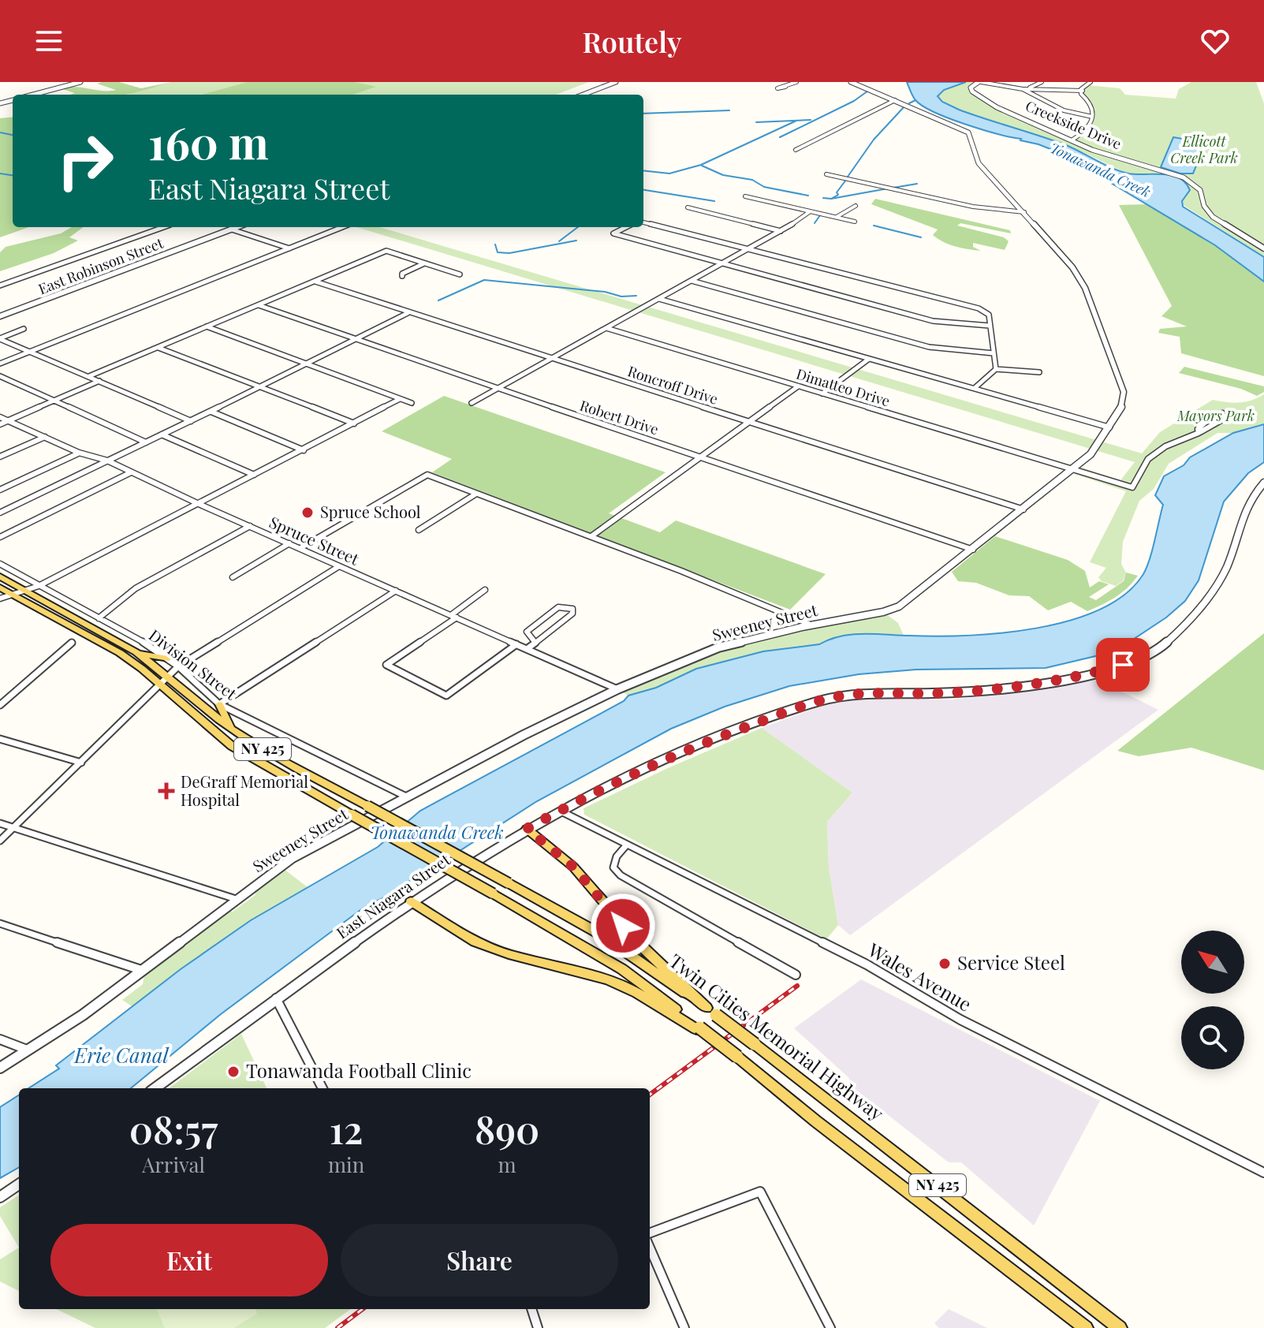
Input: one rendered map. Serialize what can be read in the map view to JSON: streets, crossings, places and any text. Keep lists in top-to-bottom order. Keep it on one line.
{"streets":{"main road":["NY 425","Twin Cities Memorial Highway"],"street":["Creekside Drive","East Robinson Street","Roncroff Drive","Dimatteo Drive","Robert Drive","Spruce Street","Sweeney Street","Division Street","East Niagara Street","Wales Avenue"]},"crossings":[["Roncroff Drive","Sweeney Street"],["Dimatteo Drive","Sweeney Street"],["Robert Drive","Sweeney Street"],["Spruce Street","Sweeney Street"],["Sweeney Street","Division Street"],["East Niagara Street","Wales Avenue"]],"water":["Tonawanda Creek","Erie Canal"],"parks":["Ellicott Creek Park","Mayors Park"],"places":{"other":["Spruce School","Service Steel","Tonawanda Football Clinic"],"health":["DeGraff Memorial Hospital"]},"north":"top left","page":{"header":"Routely","turn":["160 m","East Niagara Street"],"eta":["08:57","Arrival","12","min","890","m"],"buttons":["Exit","Share"]}}
